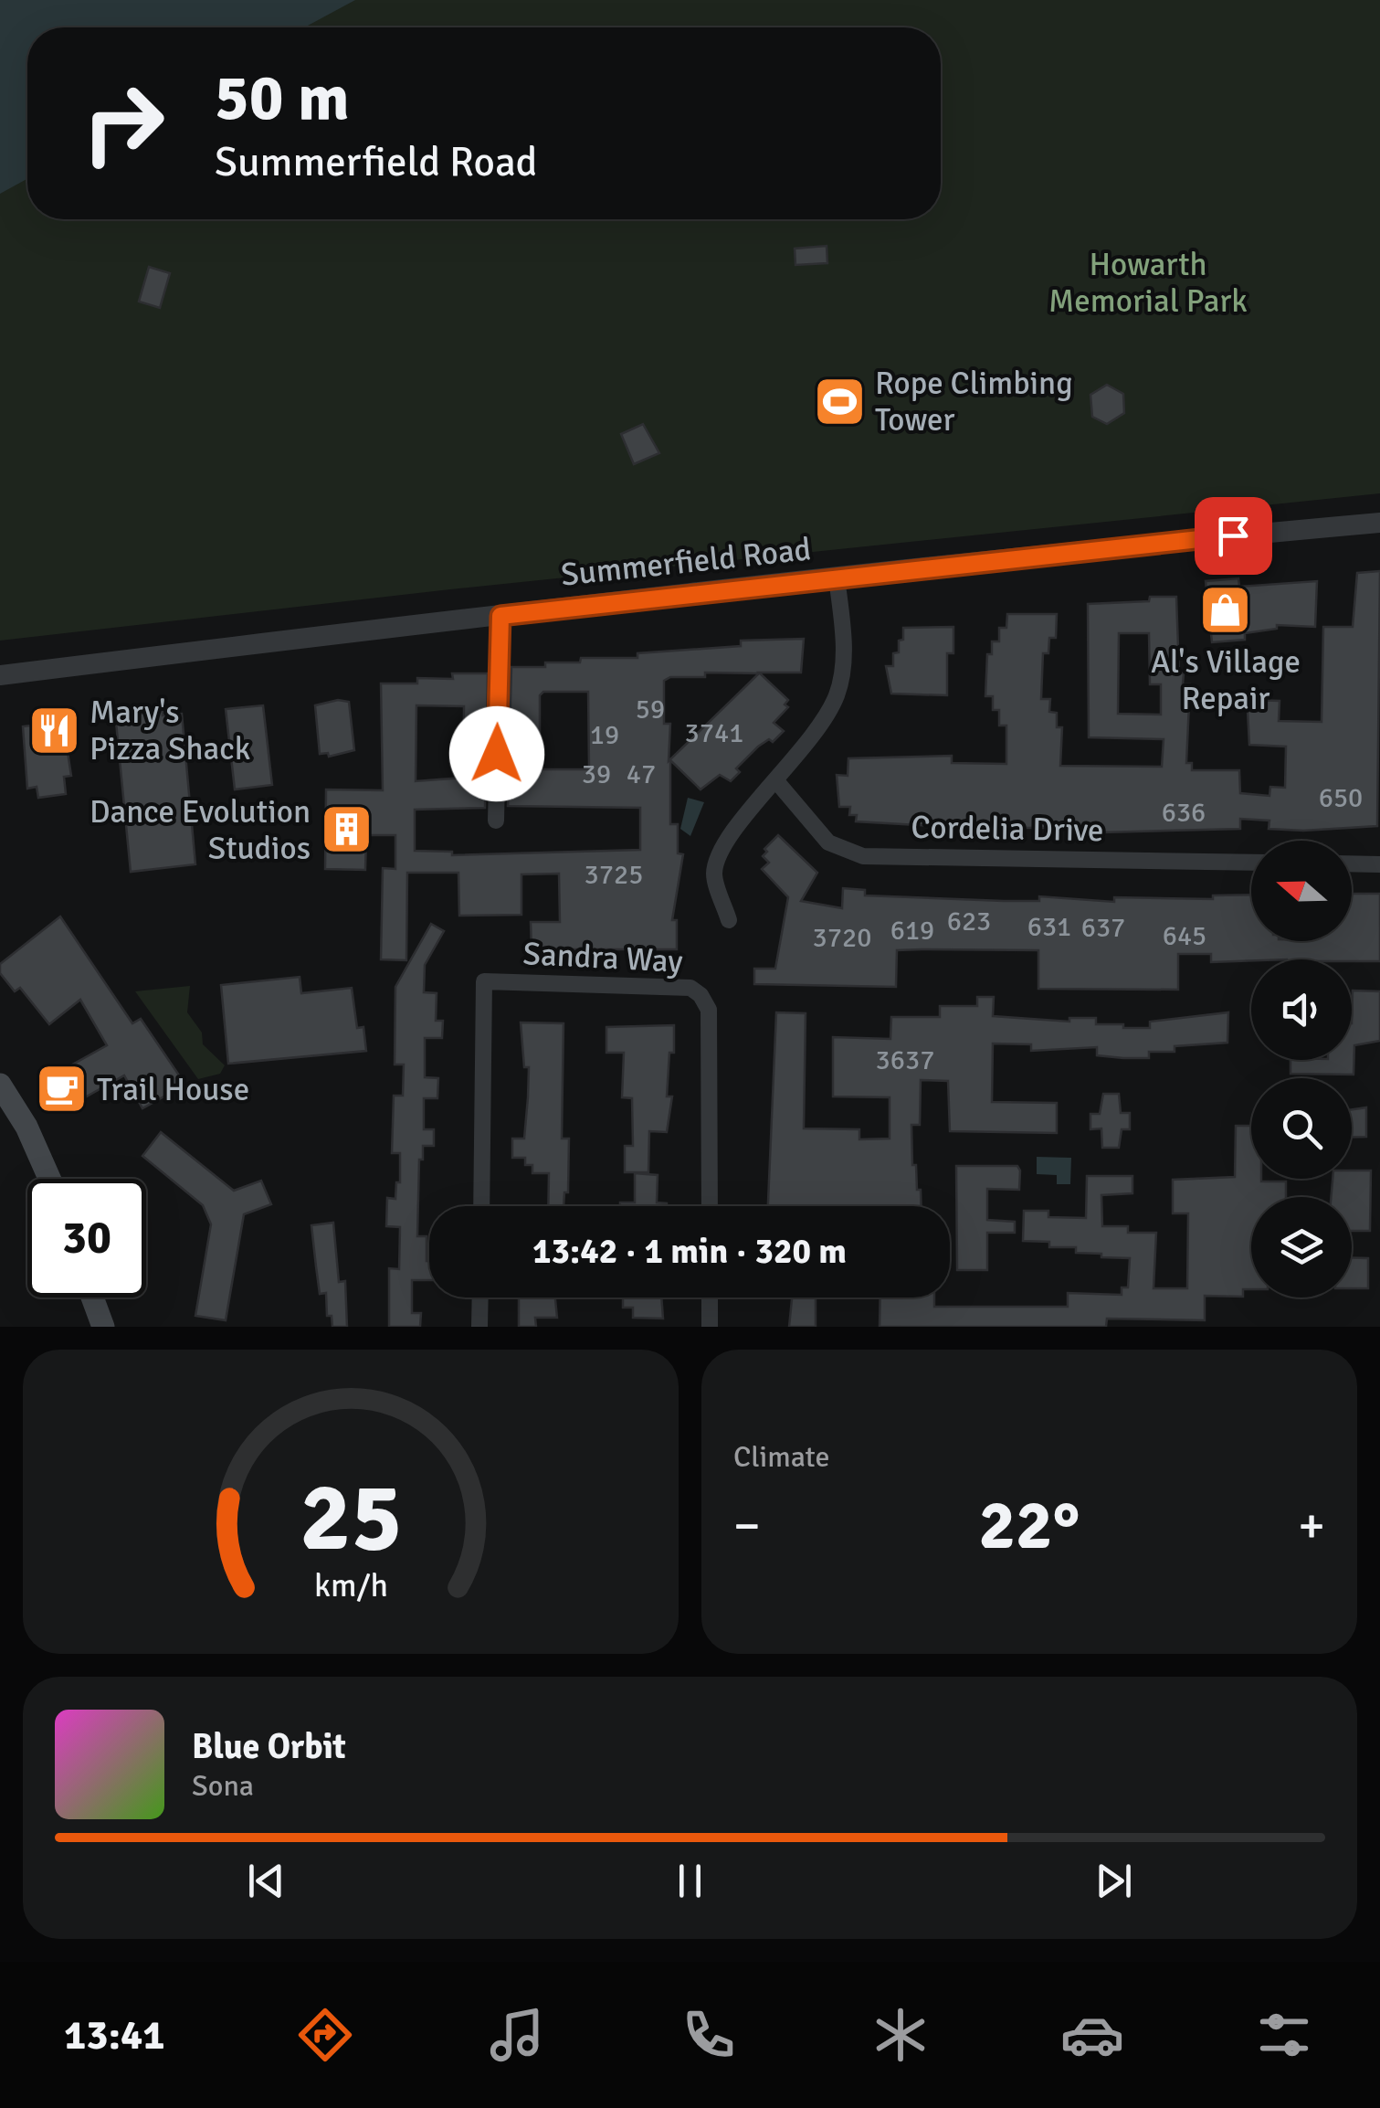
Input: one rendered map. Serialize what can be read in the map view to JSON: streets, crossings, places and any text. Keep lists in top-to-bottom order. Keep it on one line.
{"streets":{"street":["Summerfield Road","Cordelia Drive","Sandra Way"]},"parks":["Howarth Memorial Park"],"places":{"sports":["Rope Climbing Tower"],"shop":["Al's Village Repair"],"restaurant":["Mary's Pizza Shack"],"building":["Dance Evolution Studios"],"cafe":["Trail House"]},"house_numbers":["59","3741","19","39","47","650","636","3725","623","631","637","619","645","3720","3637"],"north":"left","page":{"turn":["50 m","Summerfield Road"],"limit":"30","trip":"13:42 · 1 min · 320 m","tile":"Climate","heat":["−","22°","+"],"song":["Blue Orbit","Sona"],"tabs":"13:41","gauge":["25","km/h"]}}
